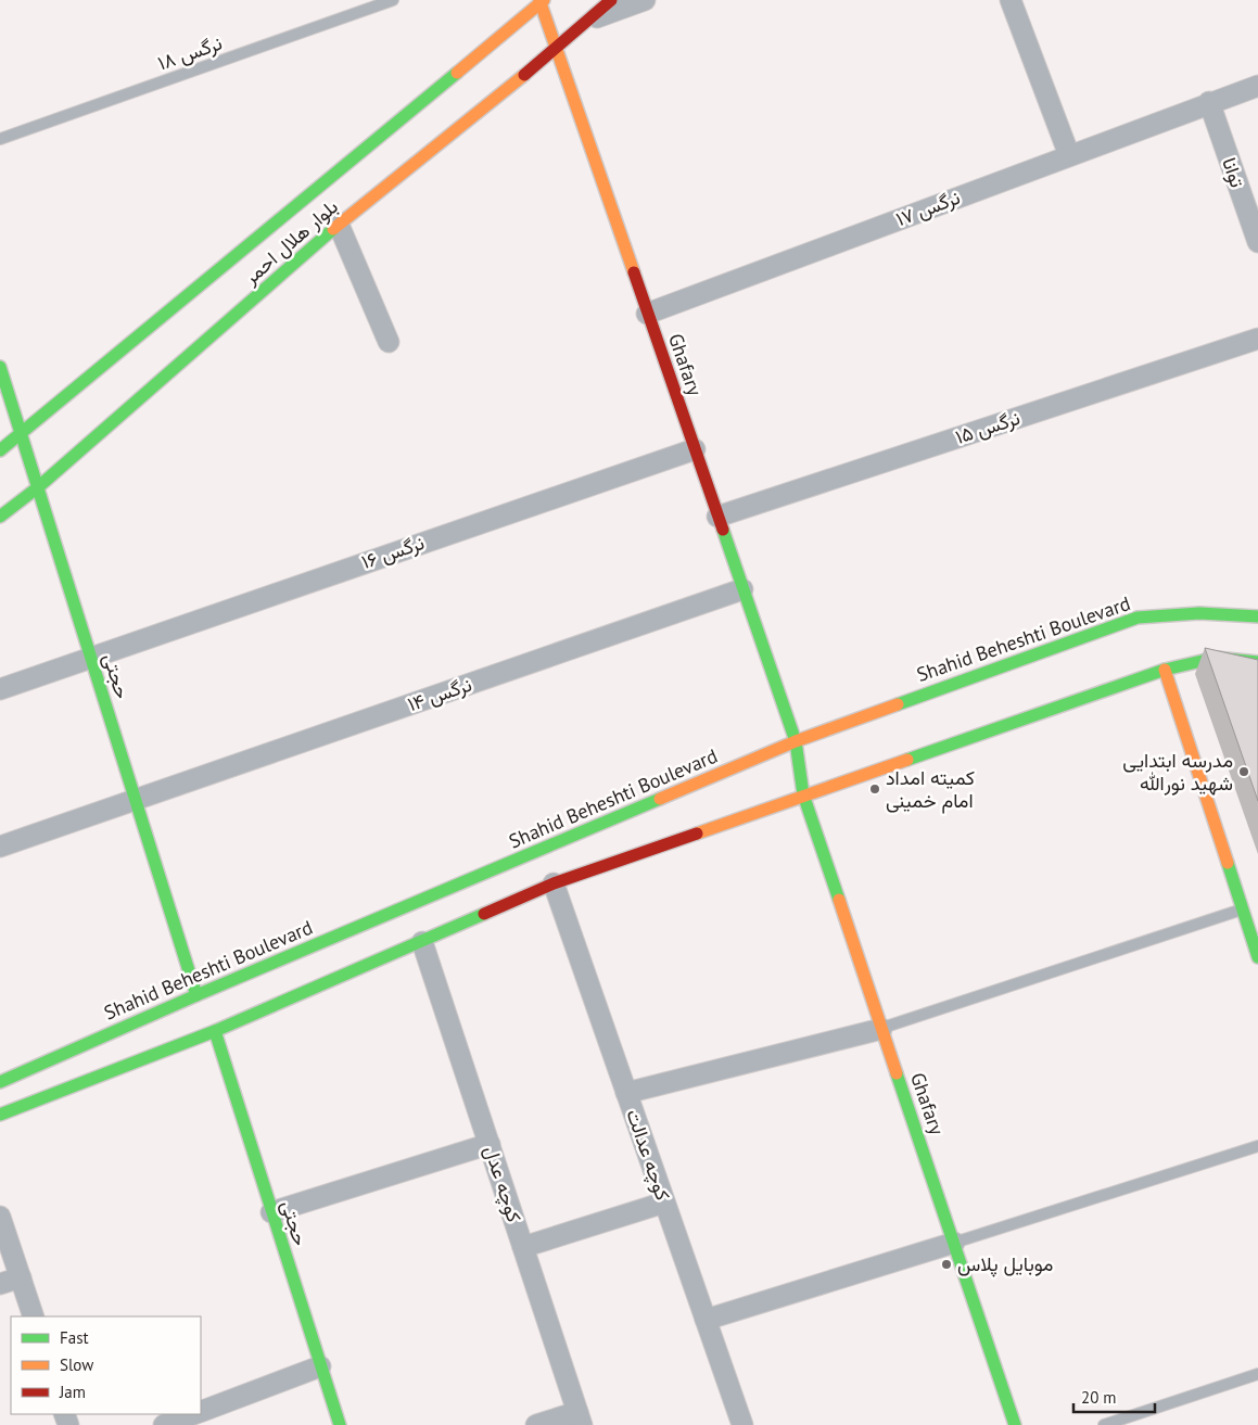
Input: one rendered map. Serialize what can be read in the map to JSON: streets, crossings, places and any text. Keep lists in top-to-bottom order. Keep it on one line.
{"streets":{"street":["توانا","نرگس ۱۷","بلوار هلال احمر","Ghafary","نرگس ۱۵","نرگس ۱۶","Shahid Beheshti Boulevard","حجتی","نرگس ۱۴","کوچه عدالت","کوچه عدل"],"lane":["نرگس ۱۸"]},"crossings":[["توانا","نرگس ۱۷"],["نرگس ۱۷","Ghafary"],["بلوار هلال احمر","Ghafary"],["بلوار هلال احمر","حجتی"],["Ghafary","نرگس ۱۵"],["Ghafary","نرگس ۱۶"],["Ghafary","Shahid Beheshti Boulevard"],["Ghafary","نرگس ۱۴"],["نرگس ۱۶","حجتی"],["Shahid Beheshti Boulevard","حجتی"],["حجتی","نرگس ۱۴"]],"places":["مدرسه ابتدایی شهید نورالله","کمیته امداد امام خمینی","موبایل پلاس"],"legend":["Fast","Slow","Jam"],"scale_bar":"20 m"}
